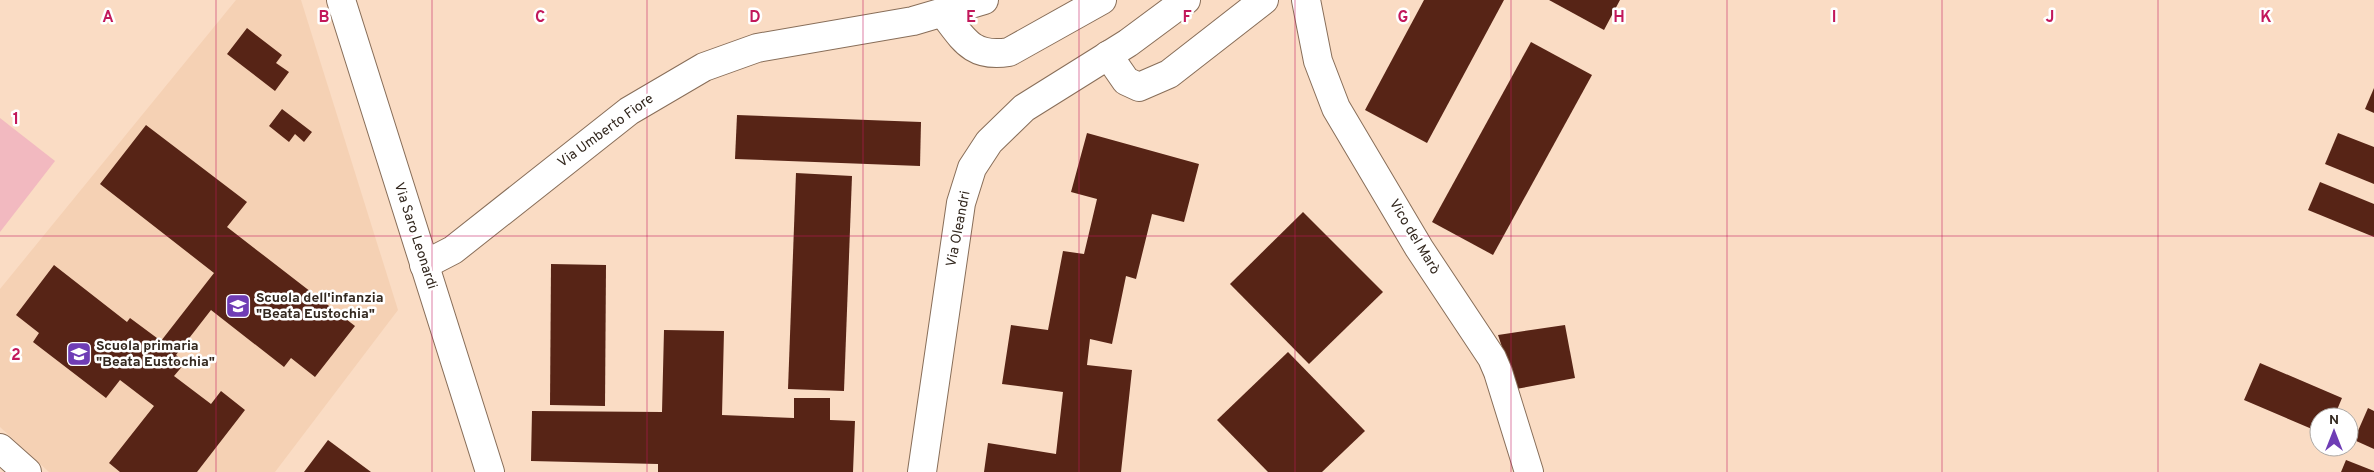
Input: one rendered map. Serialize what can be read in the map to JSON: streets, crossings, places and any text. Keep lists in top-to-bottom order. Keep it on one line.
{"streets":{"street":["Via Umberto Fiore","Via Oleandri","Via Saro Leonardi","Vico del Marò"]},"crossings":[["Via Umberto Fiore","Via Saro Leonardi"]],"places":{"school or university":["Scuola dell'infanzia \"Beata Eustochia\"","Scuola primaria \"Beata Eustochia\""]},"north":"top","grid":{"columns":["A","B","C","D","E","F","G","H","I","J","K"],"rows":["1","2"]}}
